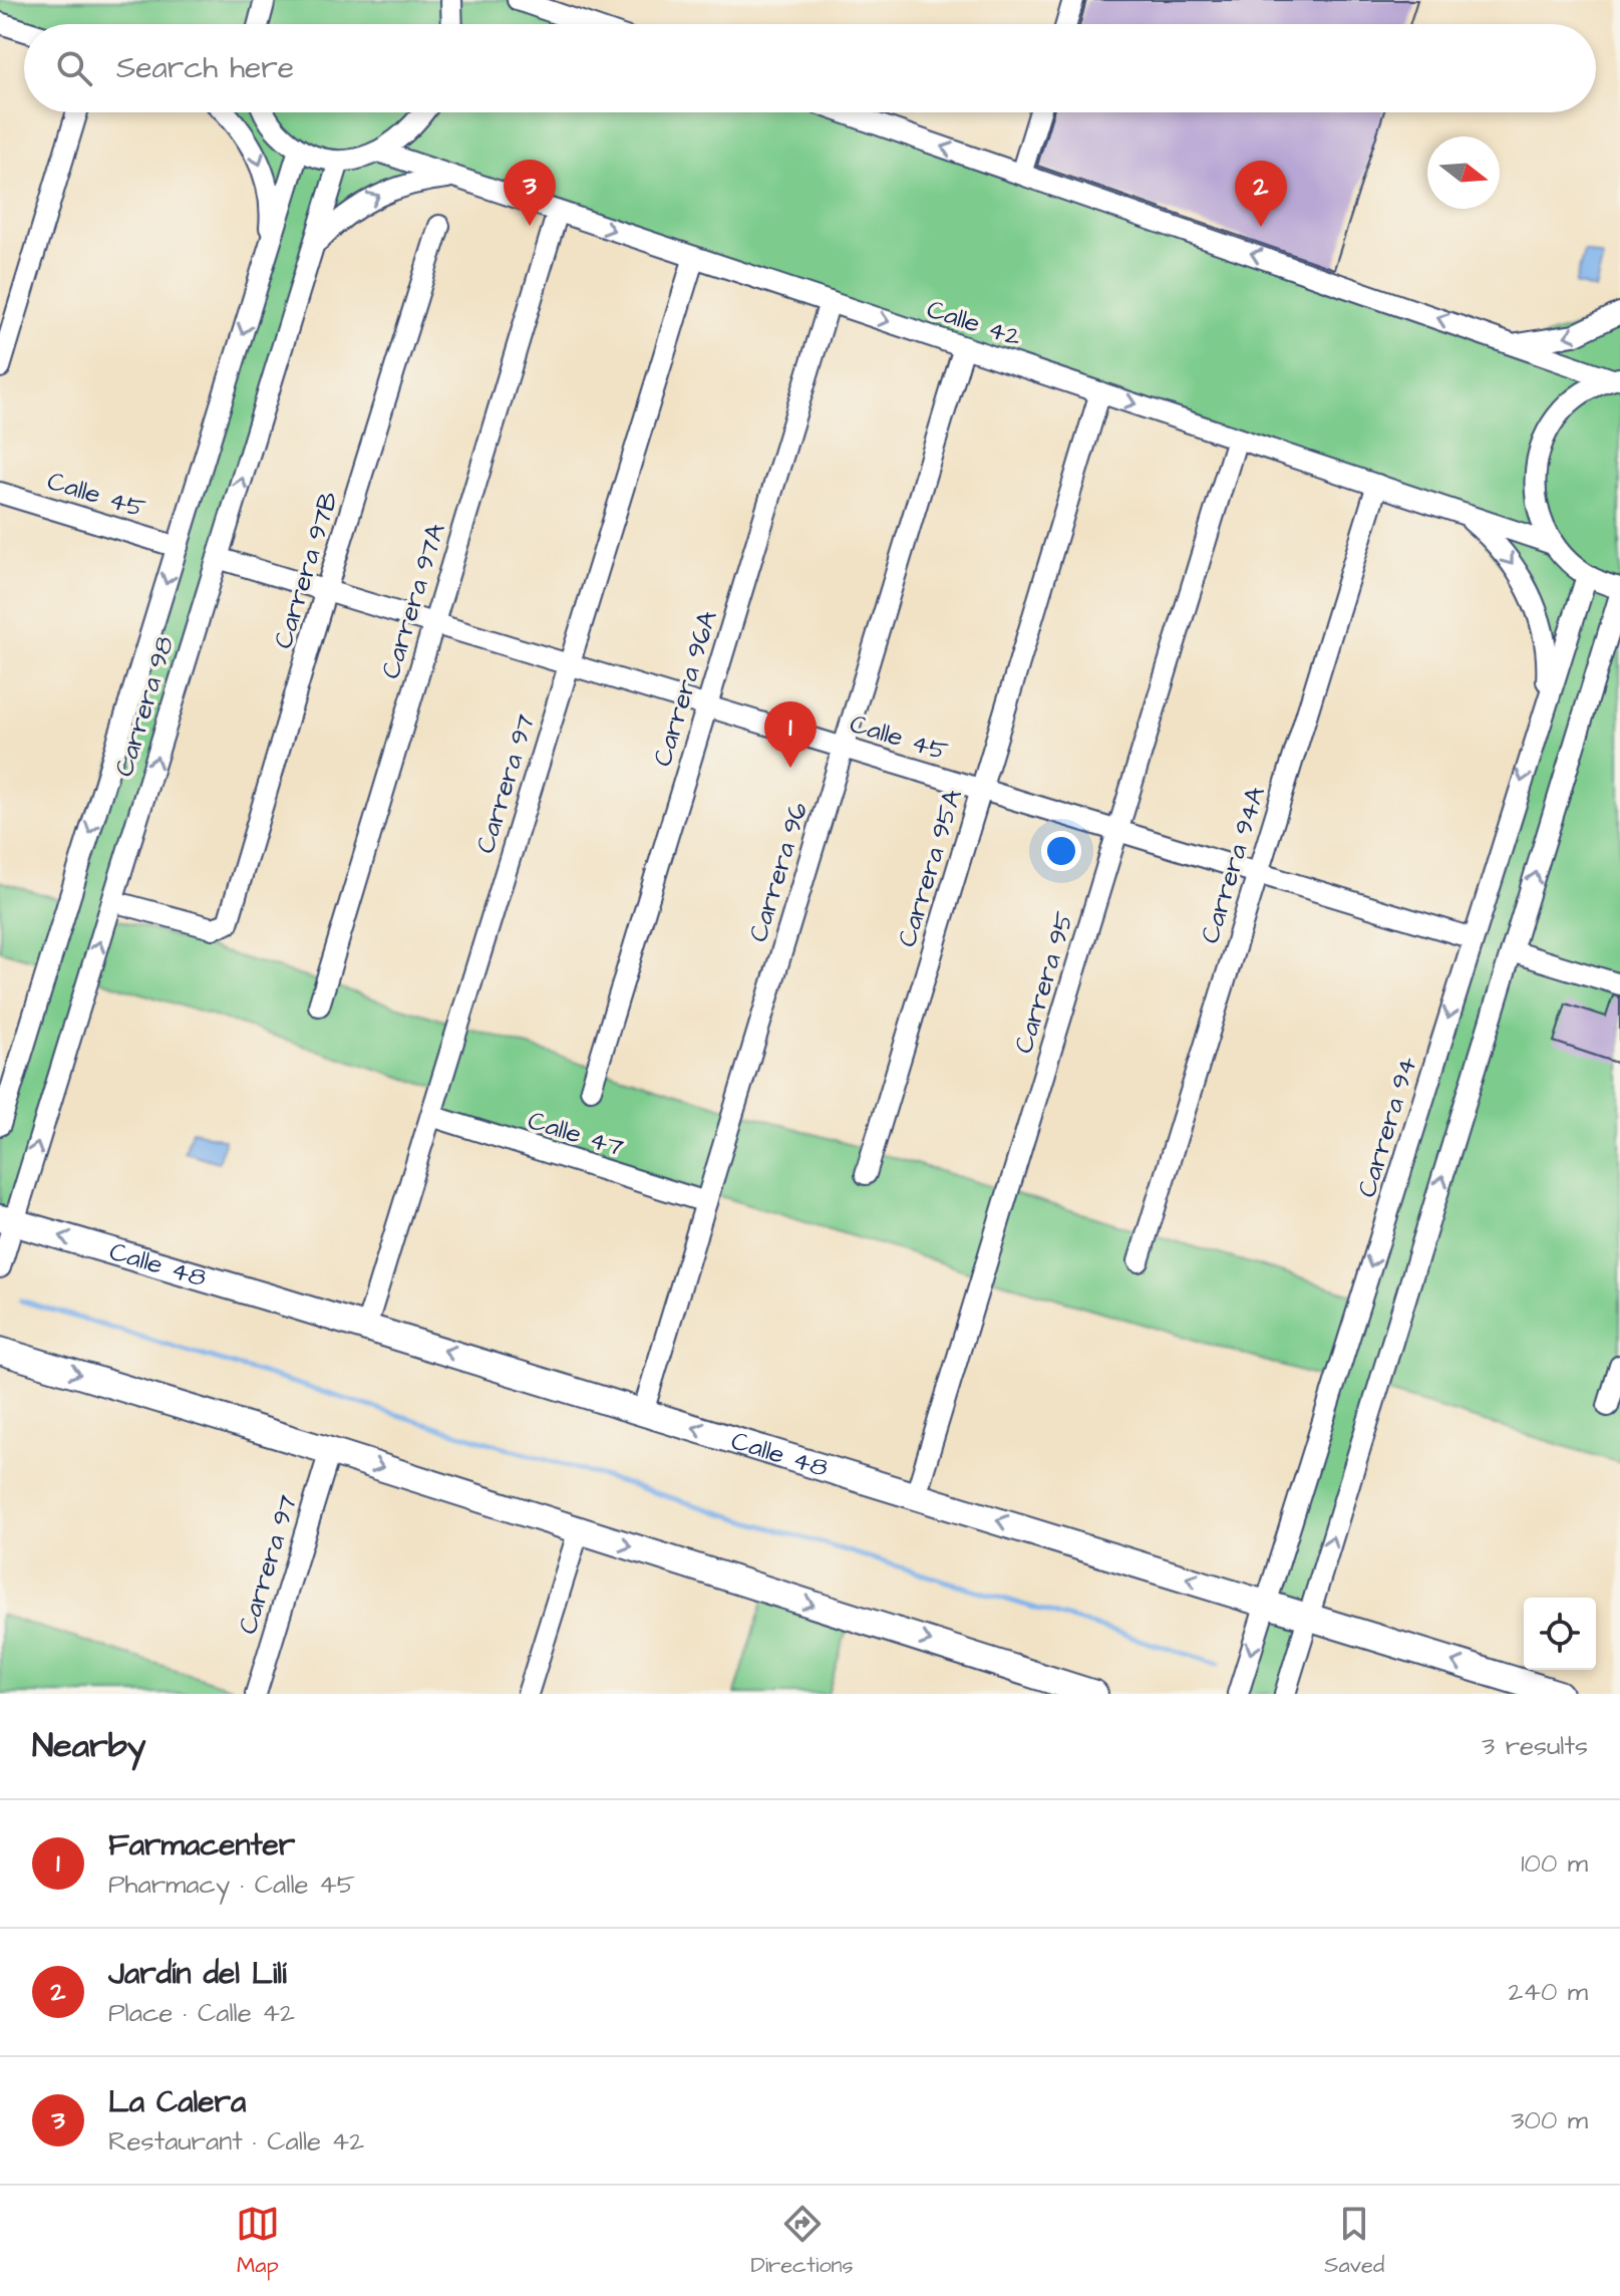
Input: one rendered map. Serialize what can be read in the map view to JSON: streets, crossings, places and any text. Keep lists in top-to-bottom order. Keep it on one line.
{"streets":{"main road":["Calle 48"],"street":["Calle 42","Calle 45","Carrera 97B","Carrera 97A","Carrera 96A","Carrera 98","Carrera 97","Carrera 94A","Carrera 95A","Carrera 96","Carrera 95","Carrera 94","Calle 47"]},"crossings":[["Calle 42","Carrera 97A"],["Calle 42","Carrera 96A"],["Calle 42","Carrera 97"],["Calle 42","Carrera 94A"],["Calle 42","Carrera 95A"],["Calle 42","Carrera 96"],["Calle 42","Carrera 95"],["Calle 45","Carrera 97B"],["Calle 45","Carrera 97A"],["Calle 45","Carrera 96A"],["Calle 45","Carrera 98"],["Calle 45","Carrera 97"],["Calle 45","Carrera 94A"],["Calle 45","Carrera 95A"],["Calle 45","Carrera 96"],["Calle 45","Carrera 95"],["Calle 45","Carrera 94"],["Carrera 97B","Carrera 98"],["Carrera 98","Calle 48"],["Carrera 97","Calle 47"],["Carrera 97","Calle 48"],["Carrera 96","Calle 47"],["Carrera 96","Calle 48"],["Carrera 95","Calle 48"],["Carrera 94","Calle 48"]],"north":"right","page":{"search":"Search here","pins":["3","2","1"],"heading":["Nearby","3 results"],"list":[{"mark":"1","name":"Farmacenter","note":"Pharmacy · Calle 45","value":"100 m"},{"mark":"2","name":"Jardín del Lilí","note":"Place · Calle 42","value":"240 m"},{"mark":"3","name":"La Calera","note":"Restaurant · Calle 42","value":"300 m"}],"nav":["Map","Directions","Saved"]}}
